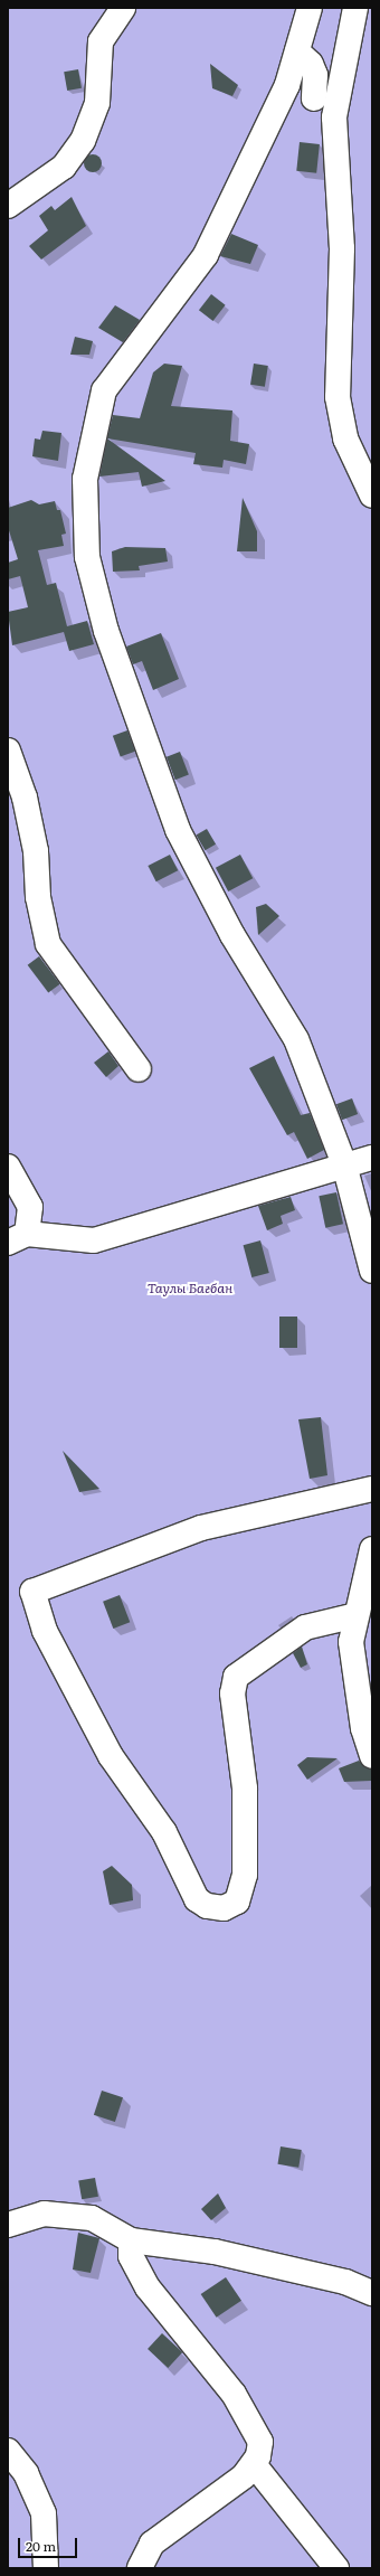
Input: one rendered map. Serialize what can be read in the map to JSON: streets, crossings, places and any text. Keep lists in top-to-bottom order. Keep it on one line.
{"parks":["Таулы Бағбан"],"scale_bar":"20 m"}
